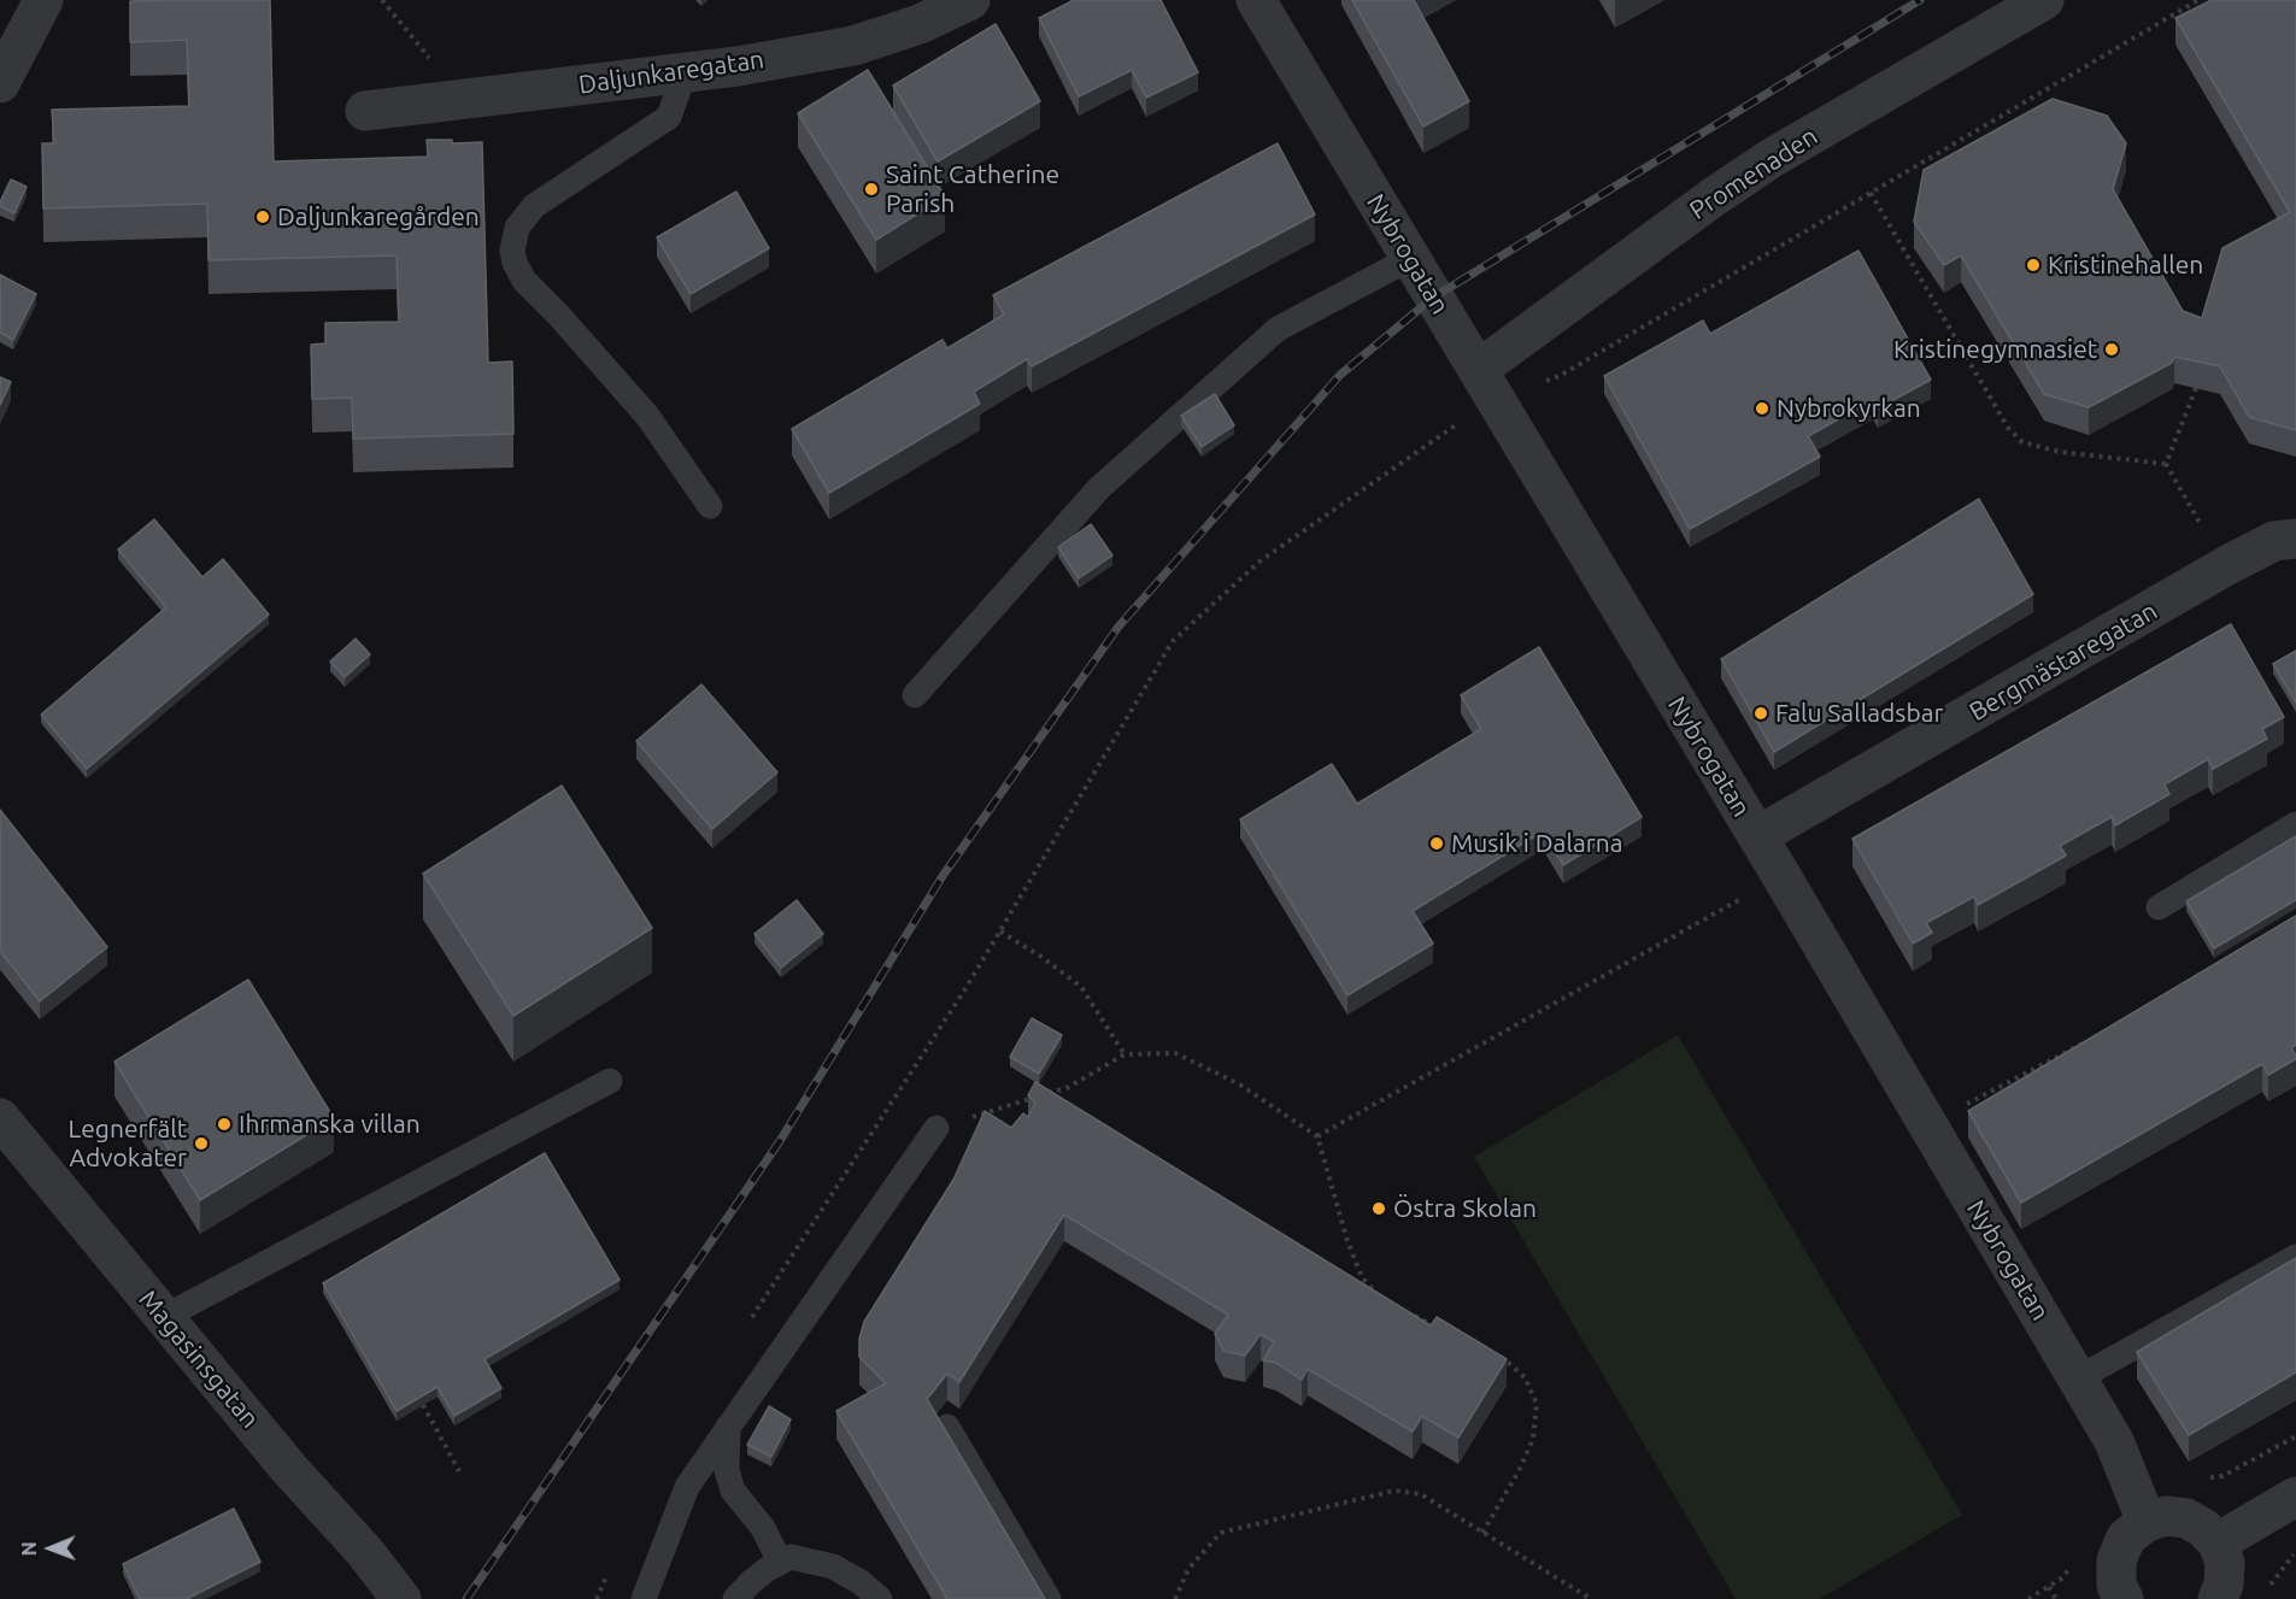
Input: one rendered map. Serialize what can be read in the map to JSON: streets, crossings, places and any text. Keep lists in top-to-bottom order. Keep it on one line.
{"streets":{"street":["Daljunkaregatan","Promenaden","Nybrogatan","Bergmästaregatan","Magasinsgatan"]},"crossings":[["Promenaden","Nybrogatan"],["Nybrogatan","Bergmästaregatan"]],"places":["Saint Catherine Parish","Daljunkaregården","Kristinehallen","Kristinegymnasiet","Nybrokyrkan","Falu Salladsbar","Musik i Dalarna","Ihrmanska villan","Legnerfält Advokater","Östra Skolan"],"north":"left"}
